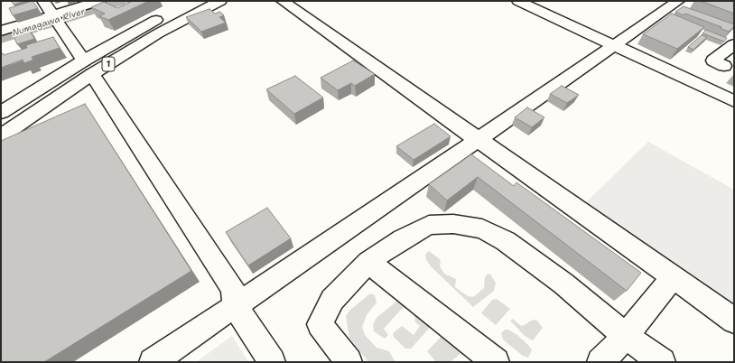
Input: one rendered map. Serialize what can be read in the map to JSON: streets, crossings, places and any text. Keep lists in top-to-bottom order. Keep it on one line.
{"streets":{"main road":["1"]},"water":["Numagawa River"]}
